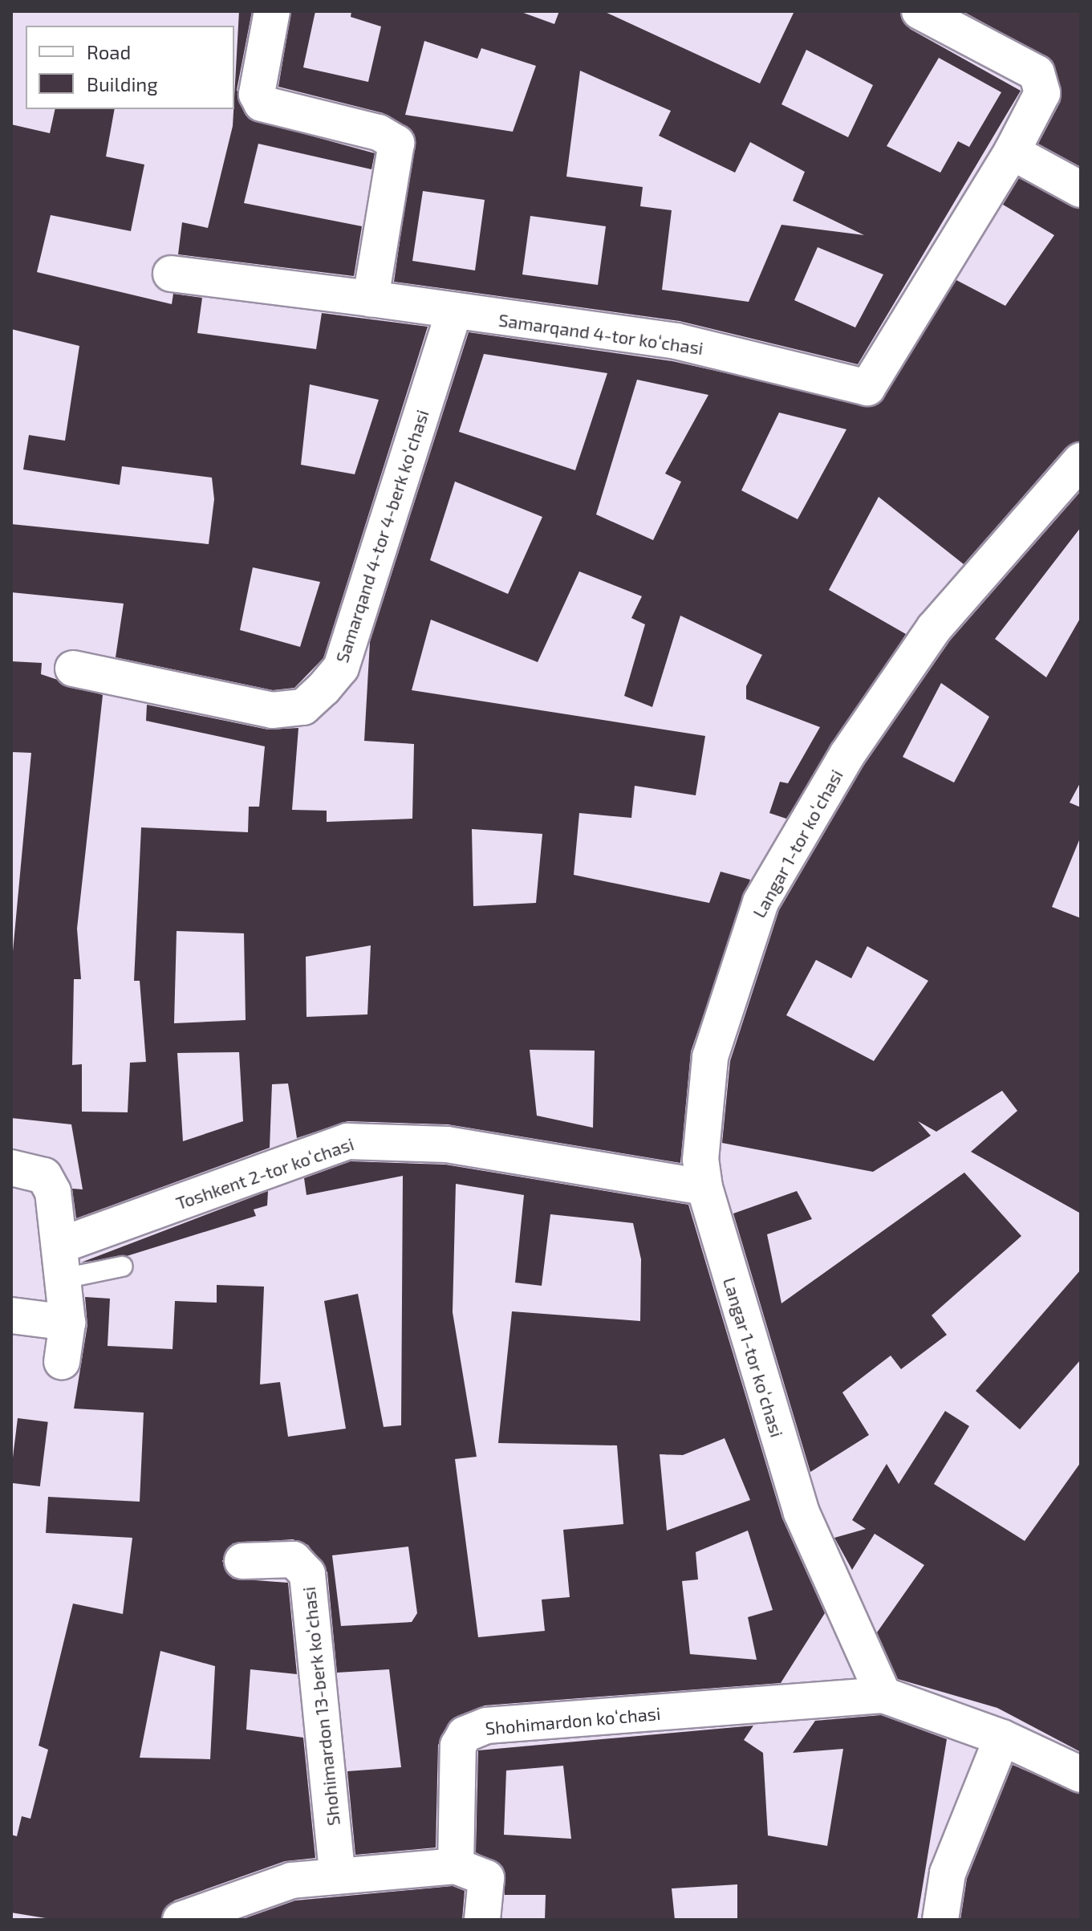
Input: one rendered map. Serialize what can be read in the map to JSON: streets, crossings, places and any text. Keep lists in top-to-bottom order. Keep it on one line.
{"streets":{"street":["Samarqand 4-tor koʻchasi","Samarqand 4-tor 4-berk koʻchasi","Langar 1-tor koʻchasi","Toshkent 2-tor koʻchasi","Shohimardon 13-berk koʻchasi","Shohimardon koʻchasi"]},"crossings":[["Samarqand 4-tor koʻchasi","Samarqand 4-tor 4-berk koʻchasi"],["Langar 1-tor koʻchasi","Toshkent 2-tor koʻchasi"],["Langar 1-tor koʻchasi","Shohimardon koʻchasi"]],"legend":["Road","Building"]}
